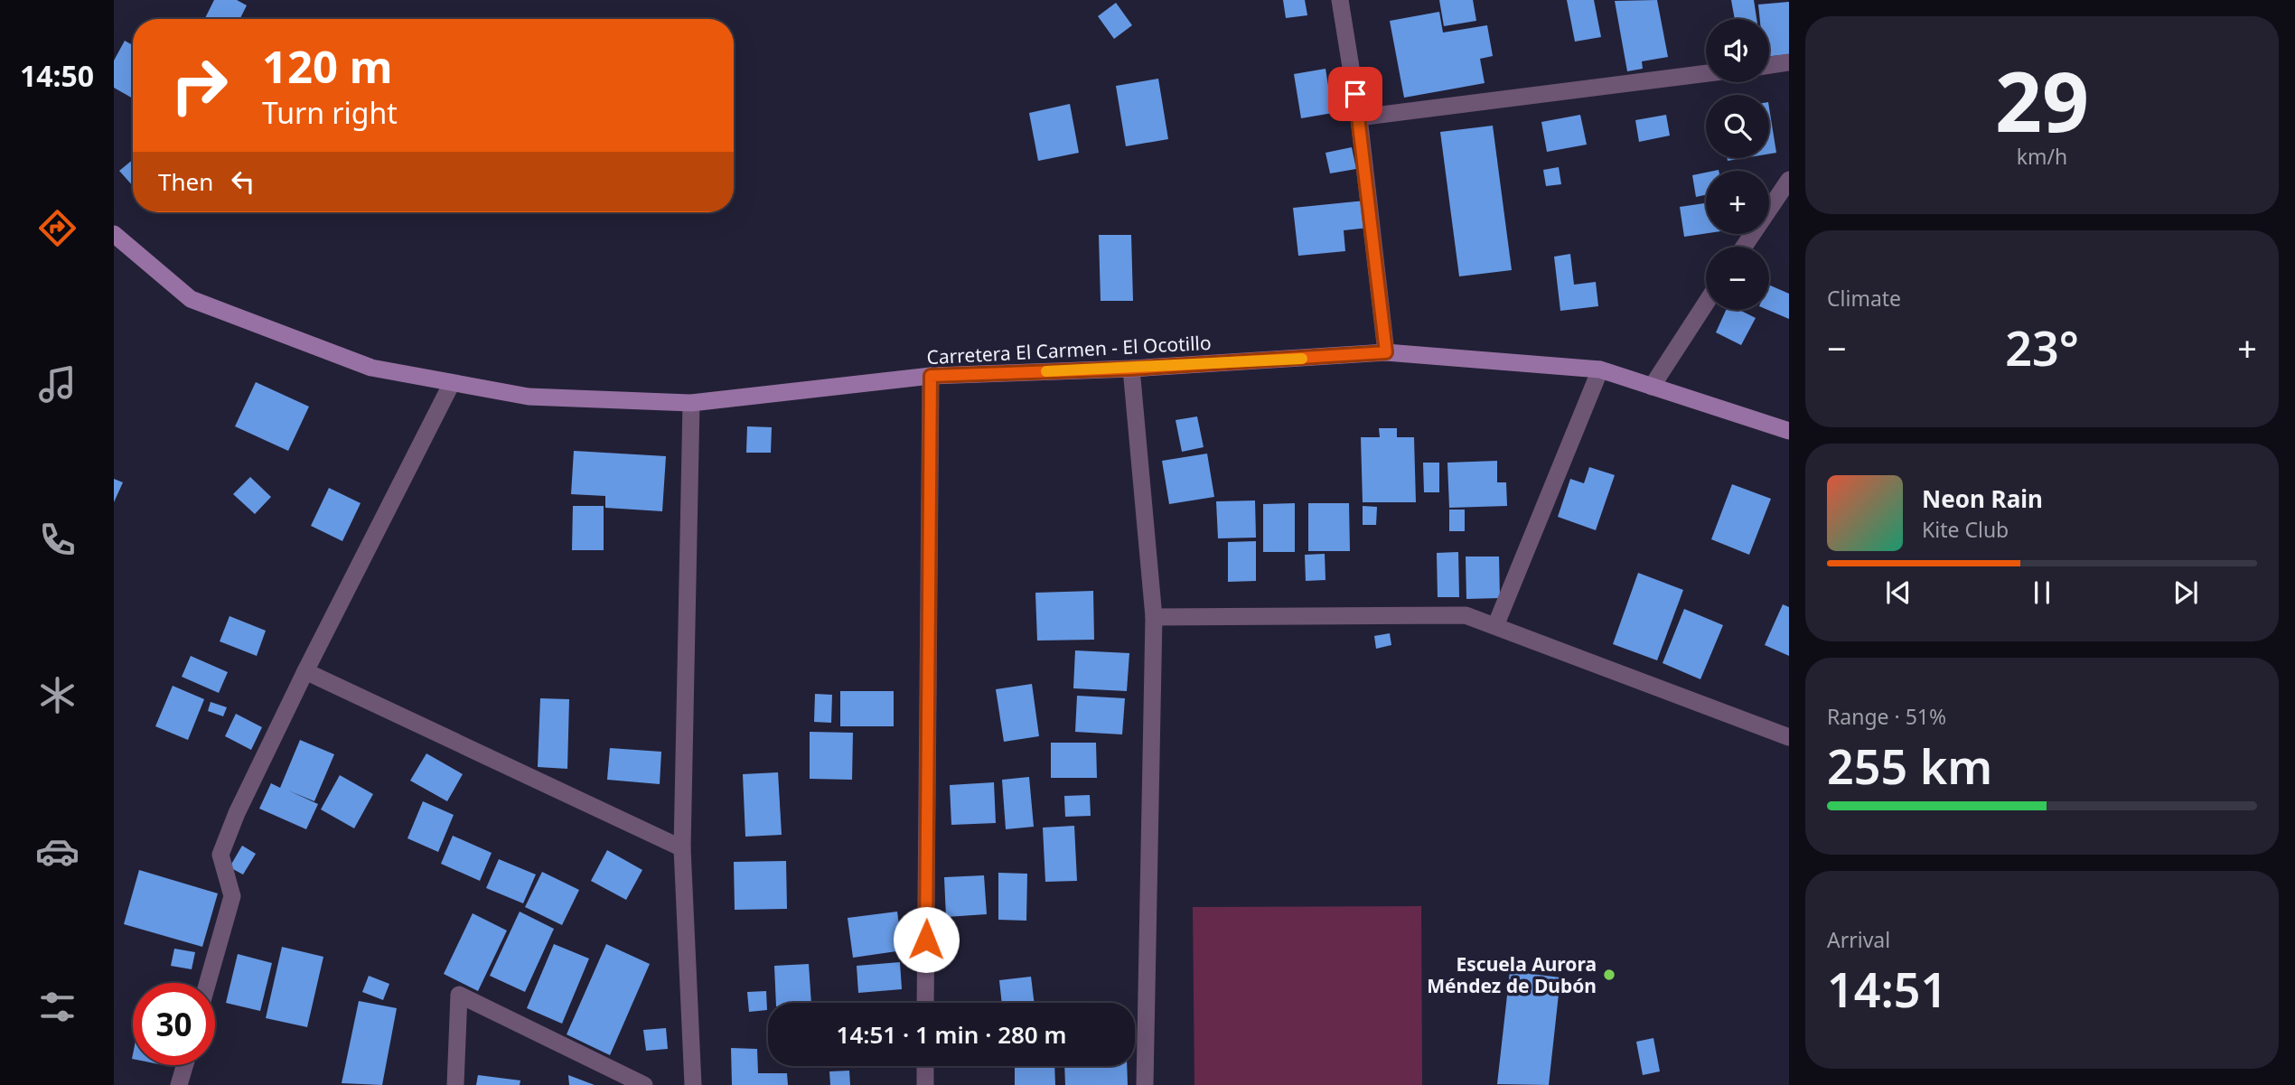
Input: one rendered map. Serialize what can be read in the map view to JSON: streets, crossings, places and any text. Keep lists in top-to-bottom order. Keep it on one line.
{"streets":{"main road":["Carretera El Carmen - El Ocotillo"]},"places":["Escuela Aurora Méndez de Dubón"],"page":{"tabs":"14:50","tile":[["29","km/h"],"Climate",["Range · 51%","255 km"],["Arrival","14:51"]],"map_buttons":["+","−"],"turn":["120 m","Turn right"],"then":"Then","heat":["−","23°","+"],"song":["Neon Rain","Kite Club"],"limit":"30","trip":"14:51 · 1 min · 280 m"}}
